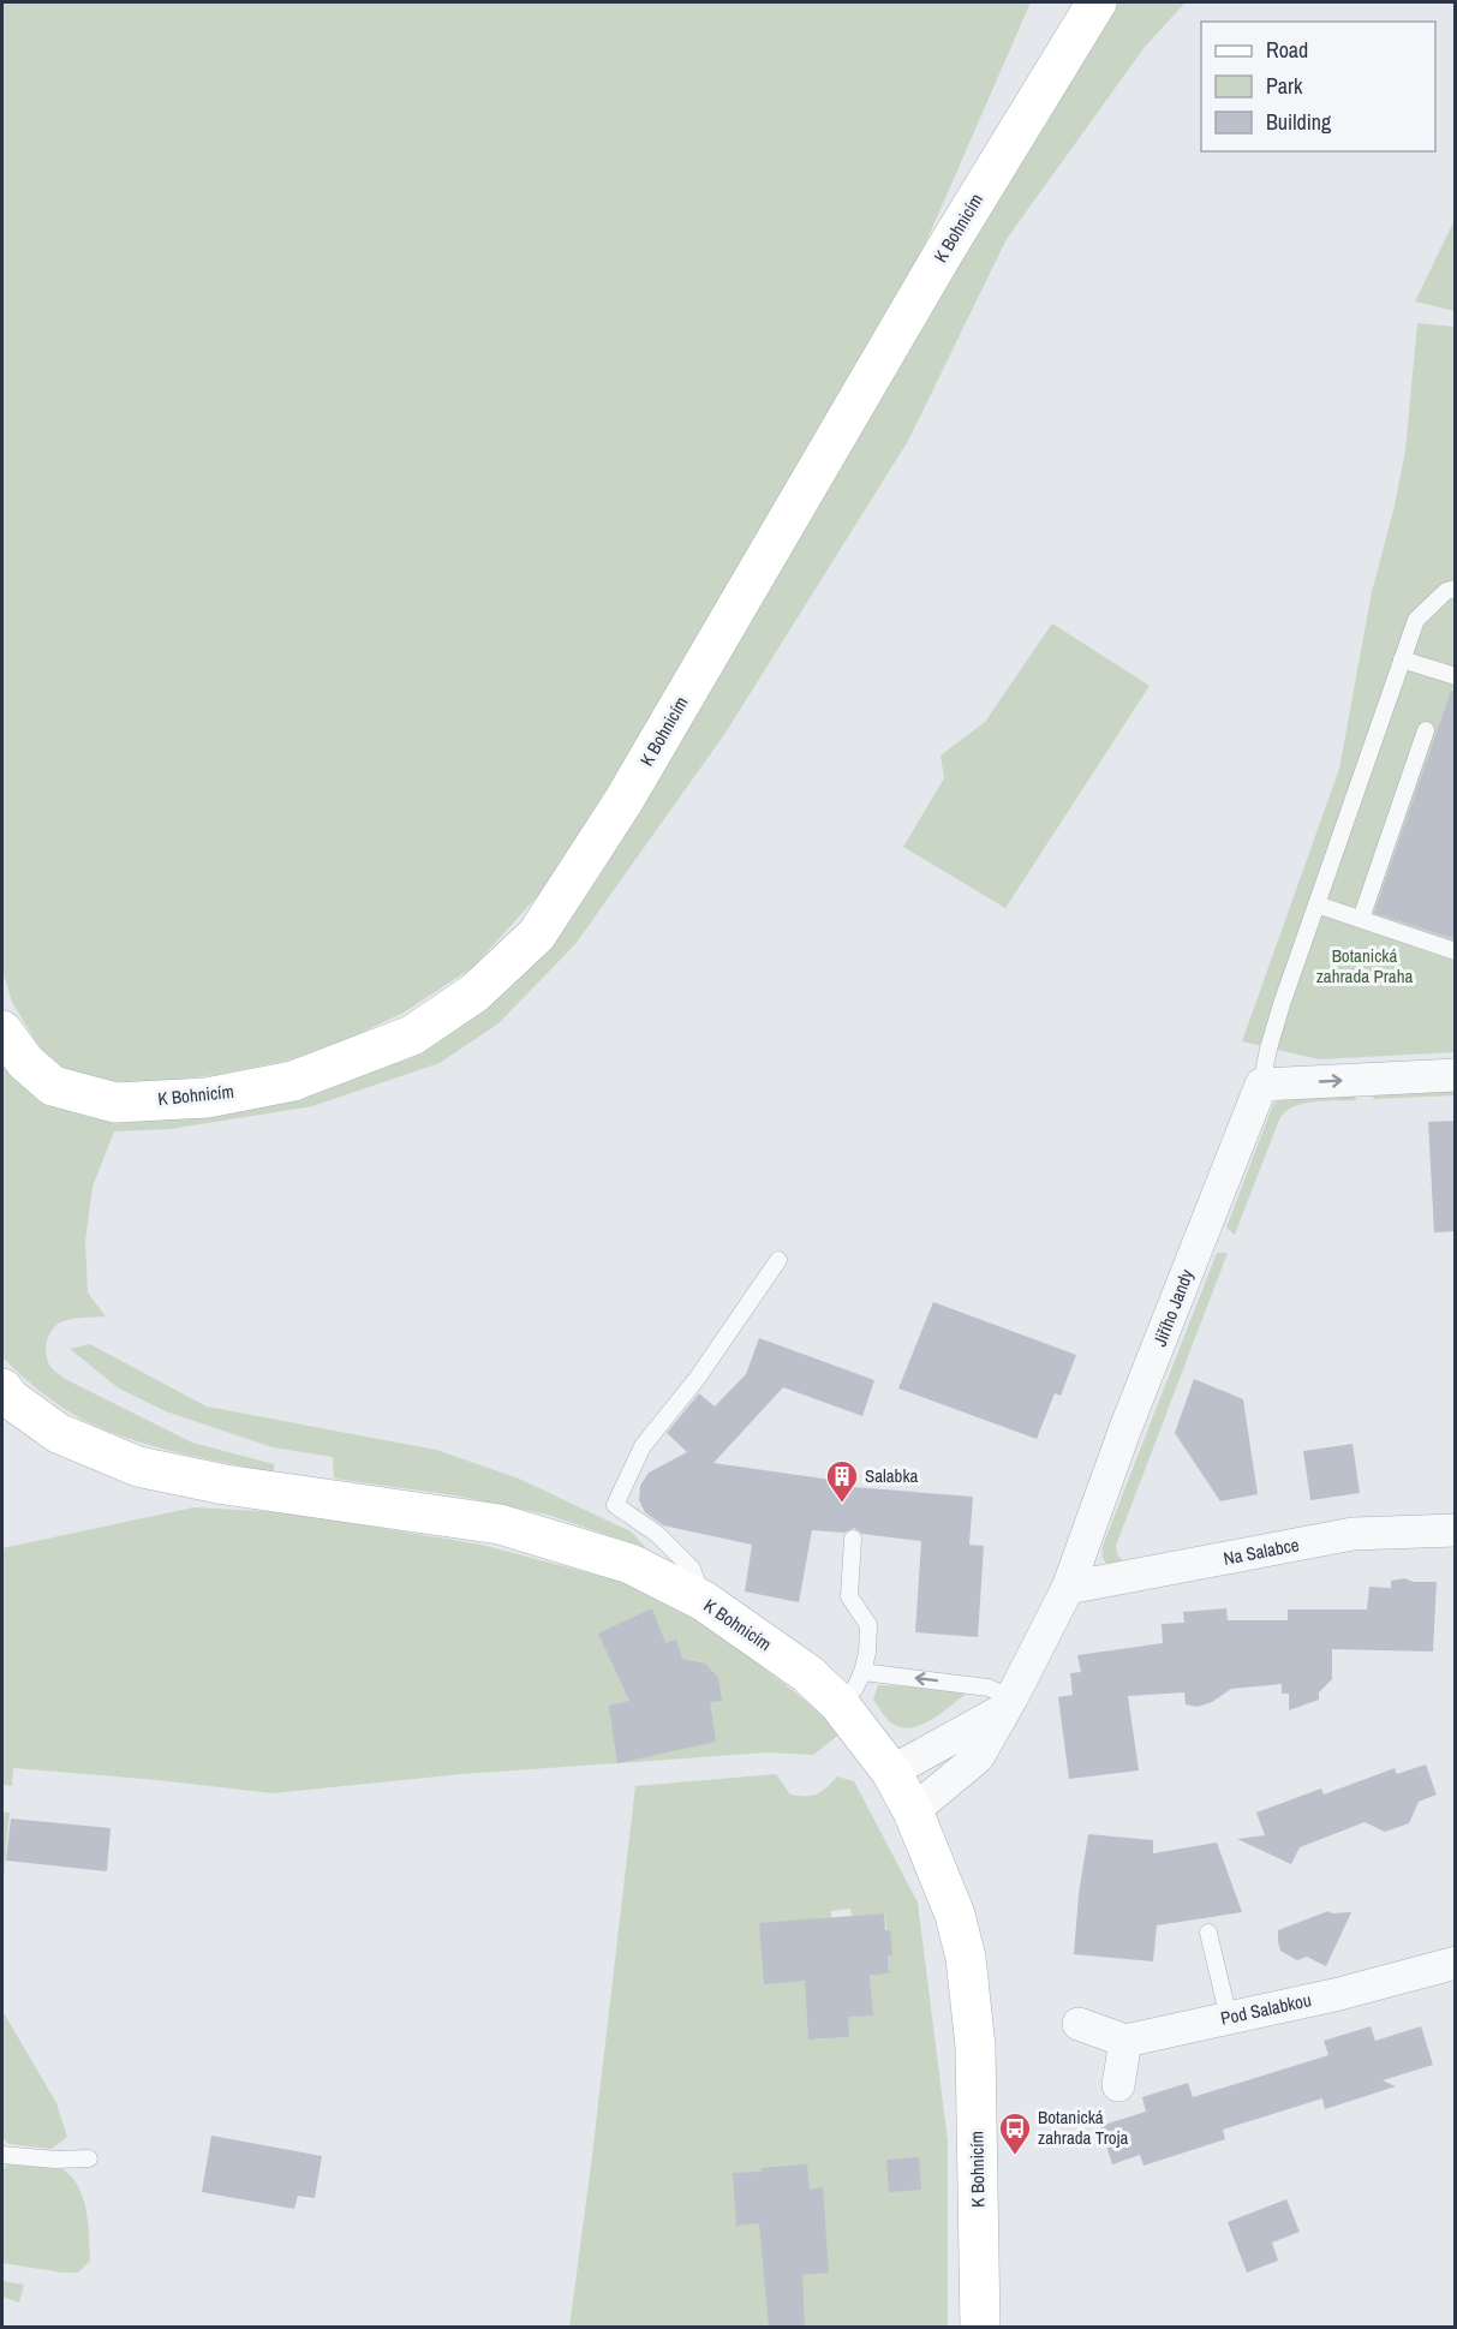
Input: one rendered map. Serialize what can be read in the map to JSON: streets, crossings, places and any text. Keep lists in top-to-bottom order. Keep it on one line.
{"streets":{"street":["K Bohnicím","Jiřího Jandy","Na Salabce","Pod Salabkou"]},"crossings":[["K Bohnicím","Jiřího Jandy"],["Jiřího Jandy","Na Salabce"]],"parks":["Botanická zahrada Praha"],"places":{"building":["Salabka"],"bus stop":["Botanická zahrada Troja"]},"legend":["Road","Park","Building"]}
